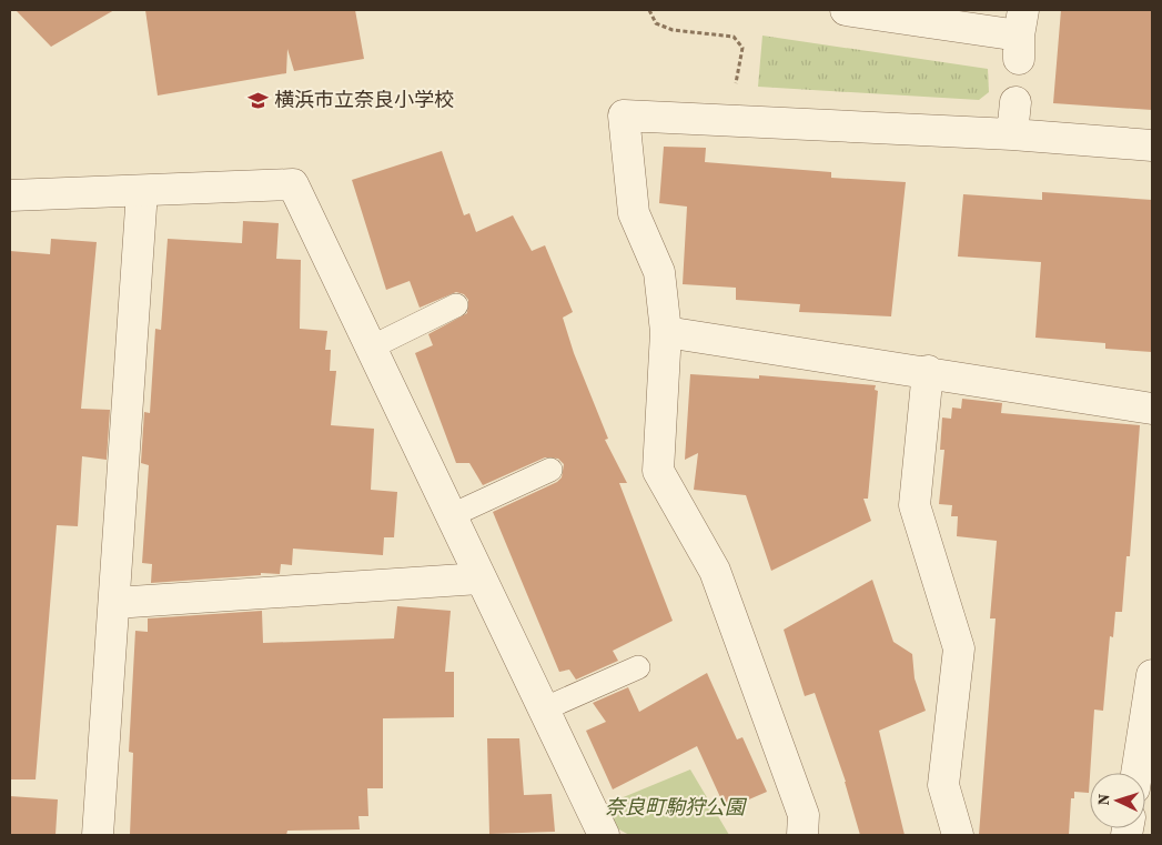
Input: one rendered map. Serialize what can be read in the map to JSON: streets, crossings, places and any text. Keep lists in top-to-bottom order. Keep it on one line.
{"parks":["奈良町駒狩公園"],"places":{"school or university":["横浜市立奈良小学校"]},"north":"left"}
